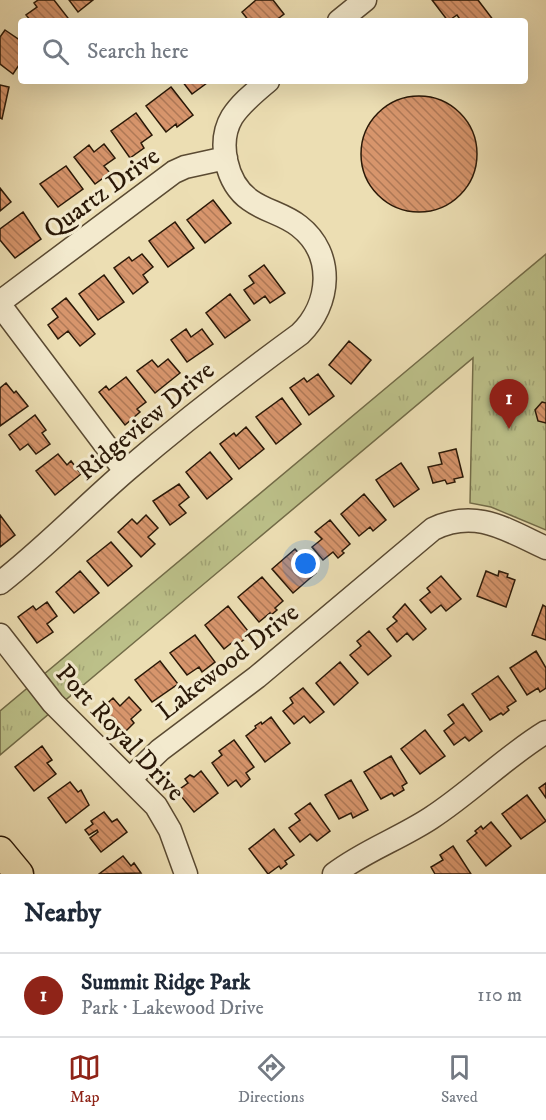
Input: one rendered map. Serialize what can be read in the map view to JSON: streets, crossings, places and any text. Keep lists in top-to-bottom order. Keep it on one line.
{"streets":{"street":["Quartz Drive","Ridgeview Drive","Lakewood Drive","Port Royal Drive"]},"crossings":[["Quartz Drive","Ridgeview Drive"],["Lakewood Drive","Port Royal Drive"]],"page":{"search":"Search here","pins":"1","heading":"Nearby","list":[{"mark":"1","name":"Summit Ridge Park","note":"Park · Lakewood Drive","value":"110 m"}],"nav":["Map","Directions","Saved"]}}
